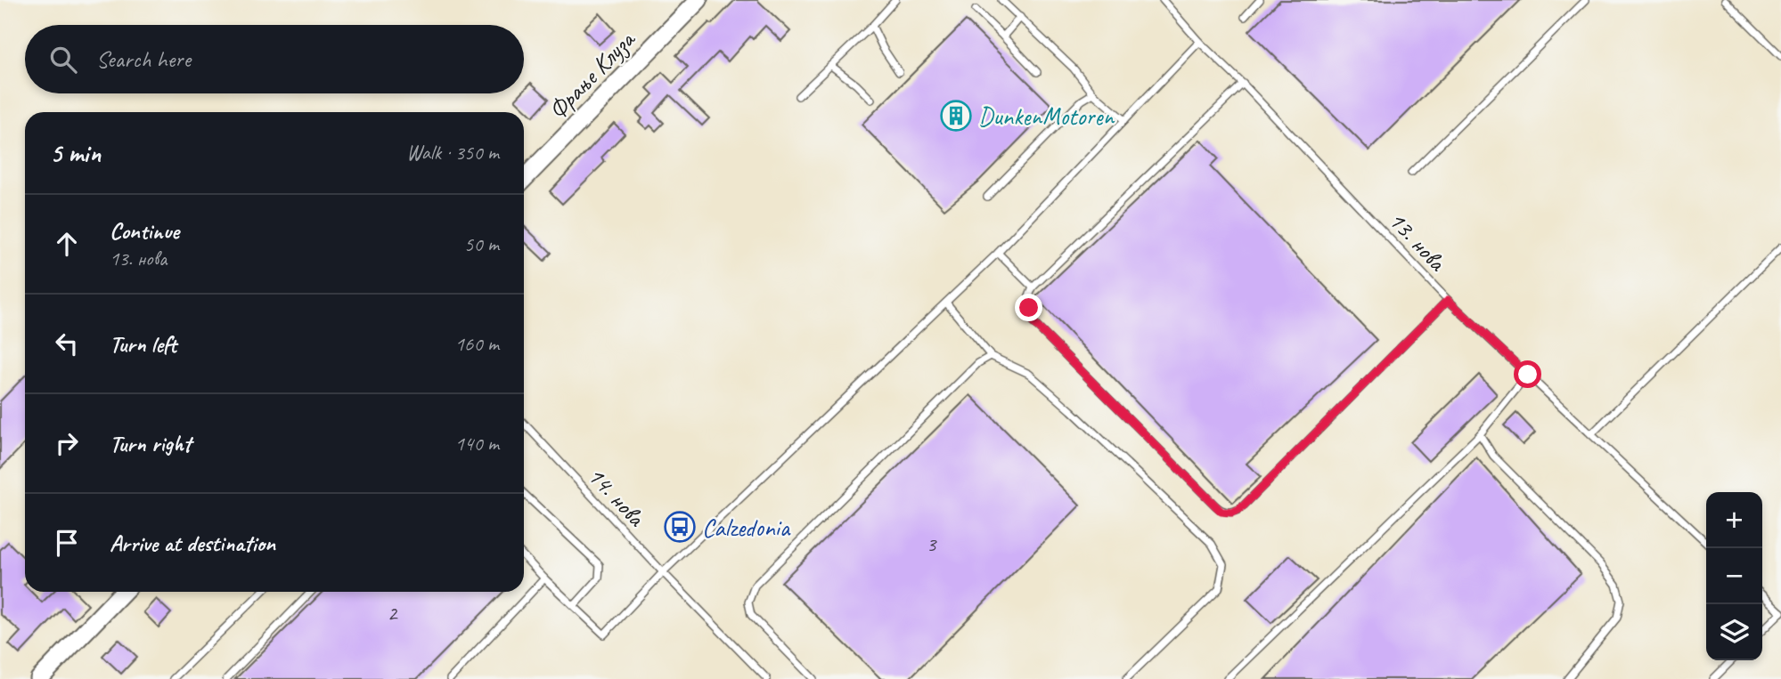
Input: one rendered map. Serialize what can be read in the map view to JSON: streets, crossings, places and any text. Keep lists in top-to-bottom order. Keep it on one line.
{"streets":{"main road":["Фрање Клуза"],"lane":["13. нова","14. нова"]},"places":{"building":["DunkenMotoren"],"bus stop":["Calzedonia"]},"house_numbers":["3","2"],"page":{"search":"Search here","heading":["5 min","Walk · 350 m"],"list":[["Continue","13. нова","50 m"],["Turn left","160 m"],["Turn right","140 m"],"Arrive at destination"],"map_buttons":["+","−"]}}
